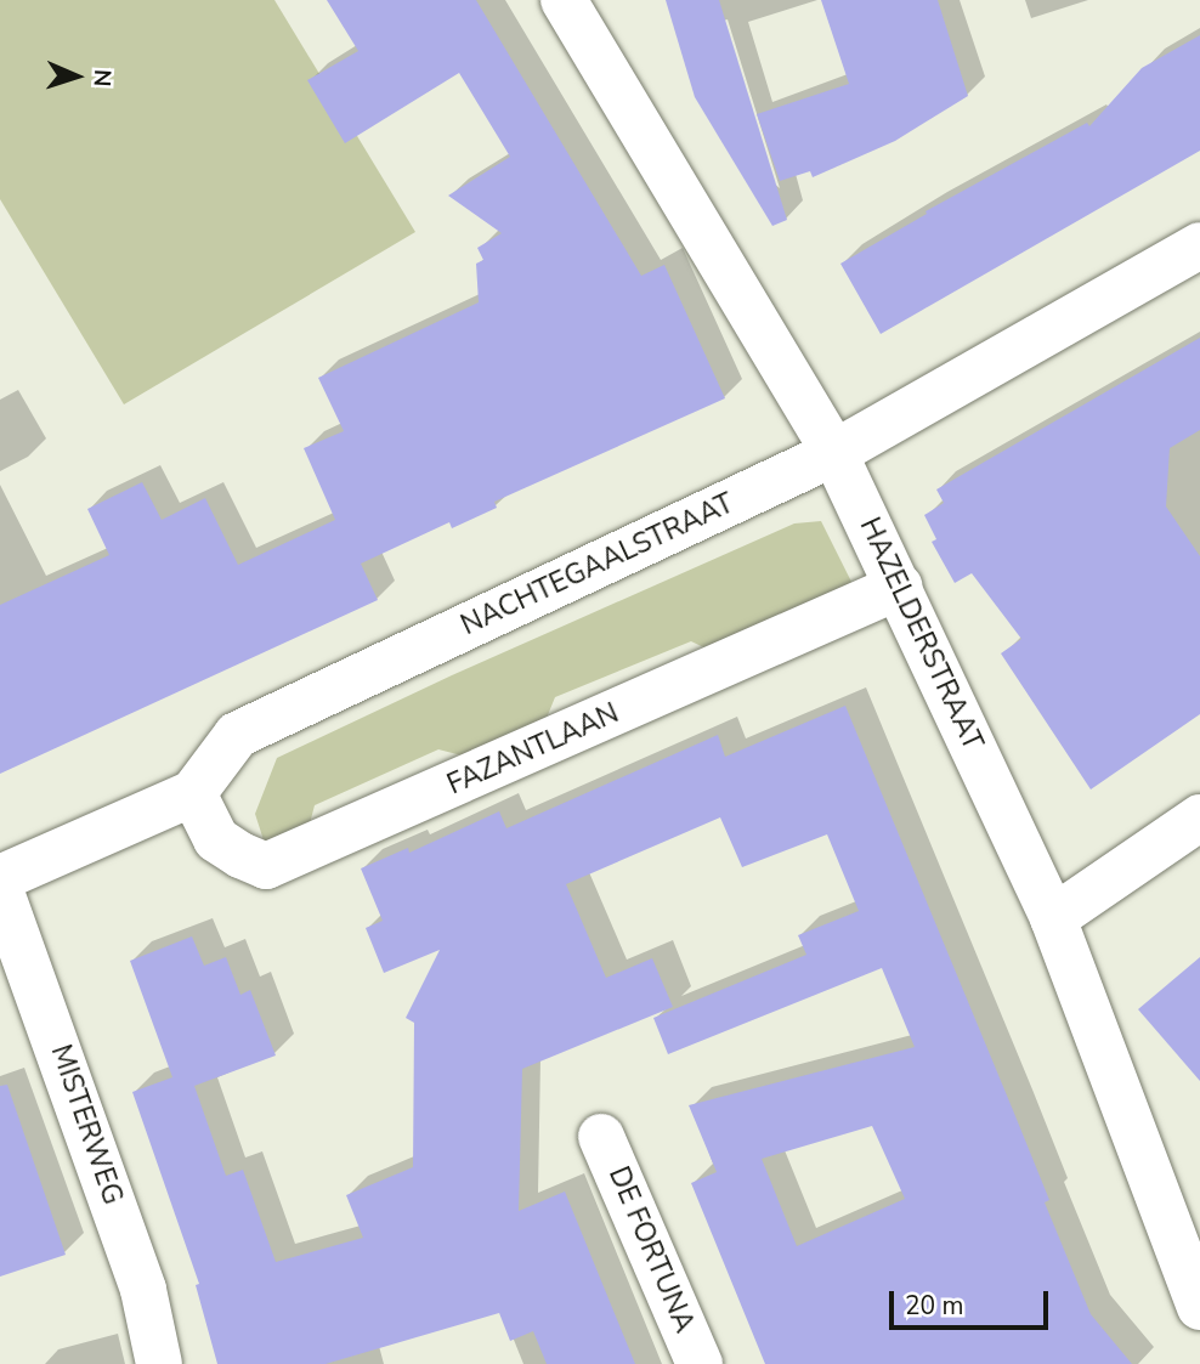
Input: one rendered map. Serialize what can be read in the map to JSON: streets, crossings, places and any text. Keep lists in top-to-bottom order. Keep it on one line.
{"streets":{"street":["NACHTEGAALSTRAAT","HAZELDERSTRAAT","FAZANTLAAN","MISTERWEG","DE FORTUNA"]},"crossings":[["NACHTEGAALSTRAAT","HAZELDERSTRAAT"],["NACHTEGAALSTRAAT","FAZANTLAAN"],["HAZELDERSTRAAT","FAZANTLAAN"]],"scale_bar":"20 m","north":"right"}
